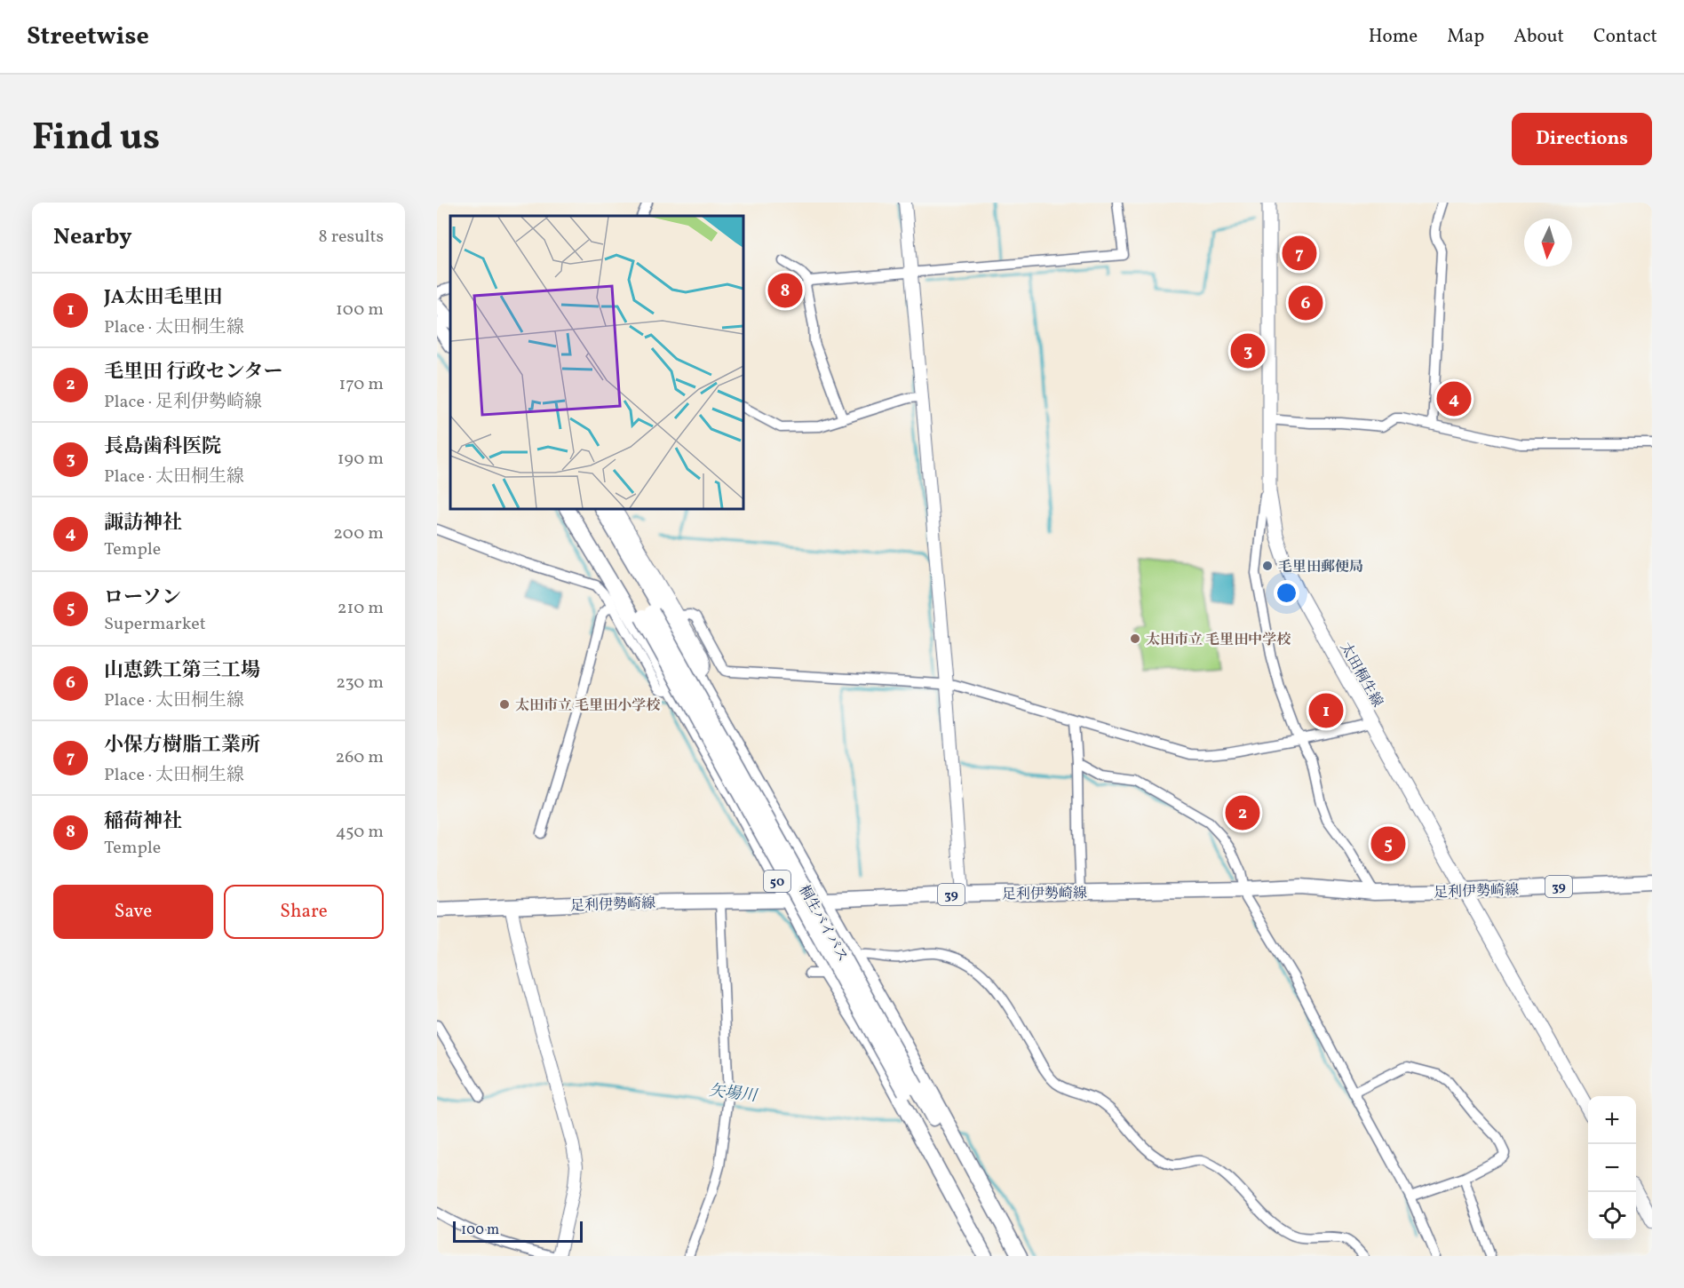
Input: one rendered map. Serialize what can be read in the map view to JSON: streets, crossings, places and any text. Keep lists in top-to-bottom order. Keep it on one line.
{"streets":{"main road":["太田桐生線","50","39","足利伊勢崎線","桐生バイパス"]},"crossings":[["太田桐生線","足利伊勢崎線"],["50","足利伊勢崎線"]],"water":["矢場川"],"places":["毛里田郵便局","太田市立 毛里田中学校","太田市立 毛里田小学校"],"scale_bar":"100 m","north":"bottom","page":{"header":"Streetwise","nav":["Home","Map","About","Contact"],"title":"Find us","buttons":["Directions",["Save","Share"]],"heading":["Nearby","8 results"],"pins":["7","8","6","3","4","1","2","5"],"list":[{"mark":"1","name":"JA太田毛里田","note":"Place · 太田桐生線","value":"100 m"},{"mark":"2","name":"毛里田 行政センター","note":"Place · 足利伊勢崎線","value":"170 m"},{"mark":"3","name":"長島歯科医院","note":"Place · 太田桐生線","value":"190 m"},{"mark":"4","name":"諏訪神社","note":"Temple","value":"200 m"},{"mark":"5","name":"ローソン","note":"Supermarket","value":"210 m"},{"mark":"6","name":"山恵鉄工第三工場","note":"Place · 太田桐生線","value":"230 m"},{"mark":"7","name":"小保方樹脂工業所","note":"Place · 太田桐生線","value":"260 m"},{"mark":"8","name":"稲荷神社","note":"Temple","value":"450 m"}],"map_buttons":["+","−"],"scale":"100 m"}}
